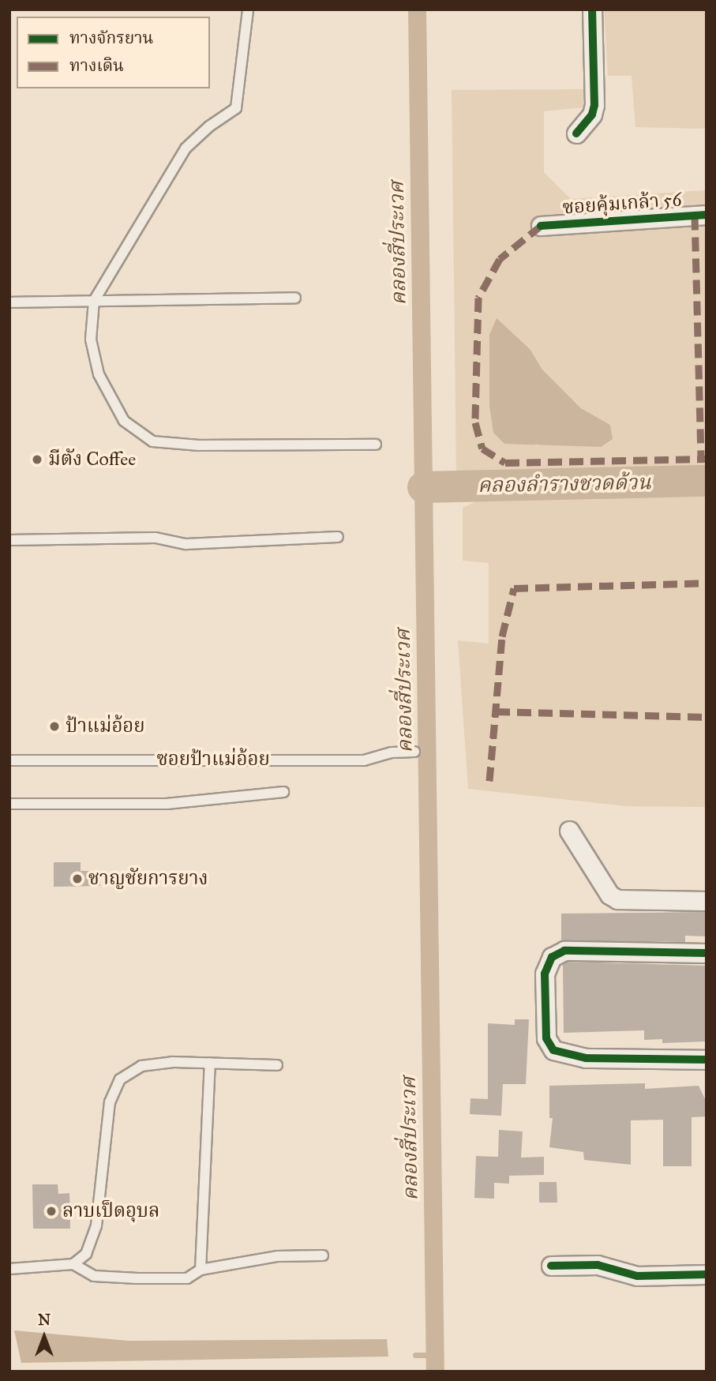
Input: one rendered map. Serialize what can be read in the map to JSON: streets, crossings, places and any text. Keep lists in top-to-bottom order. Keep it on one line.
{"streets":{"street":["ซอยคุ้มเกล้า 56"],"lane":["ซอยป้าแม่อ้อย"]},"water":["คลองสี่ประเวศ","คลองลำรางชวดด้วน"],"places":["มีตัง Coffee","ป้าแม่อ้อย","ชาญชัยการยาง","ลาบเป็ดอุบล"],"legend":["ทางจักรยาน","ทางเดิน"],"north":"top"}
